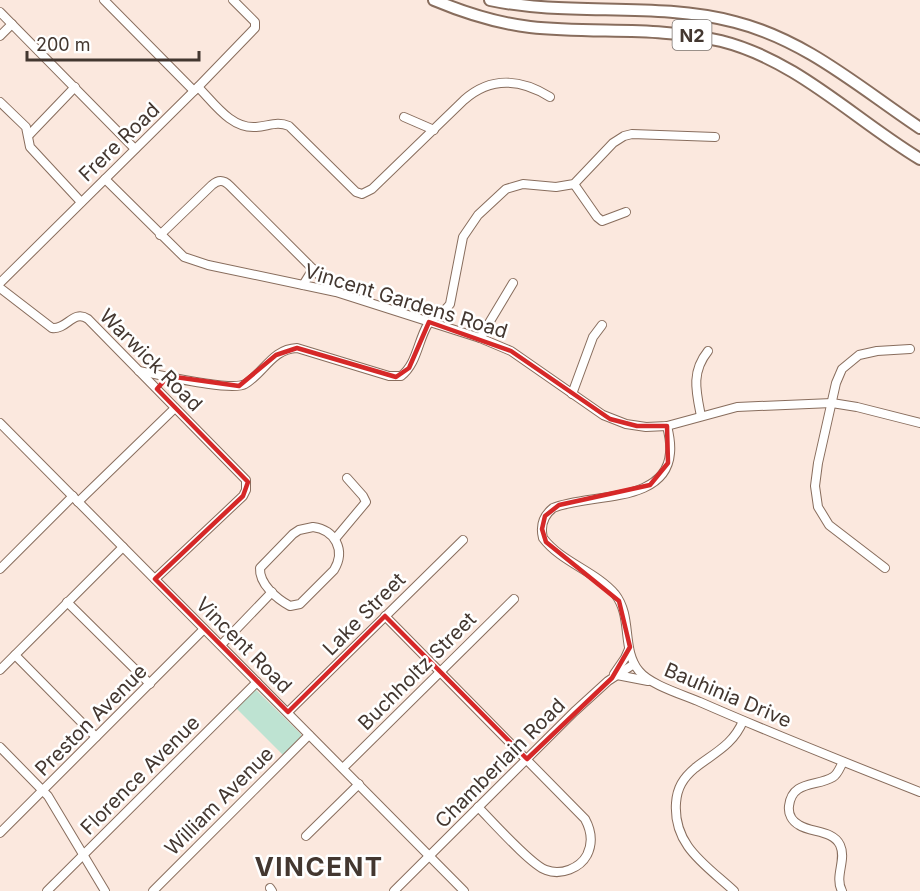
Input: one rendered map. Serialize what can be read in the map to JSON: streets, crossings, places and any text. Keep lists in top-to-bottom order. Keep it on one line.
{"streets":{"highway":["N2"],"street":["Frere Road","Vincent Gardens Road","Warwick Road","Lake Street","Vincent Road","Buchholtz Street","Bauhinia Drive","Preston Avenue","Chamberlain Road","Florence Avenue","William Avenue"]},"crossings":[["Frere Road","Vincent Gardens Road"],["Warwick Road","Vincent Road"],["Lake Street","Vincent Road"],["Vincent Road","Buchholtz Street"],["Vincent Road","Preston Avenue"],["Vincent Road","Chamberlain Road"],["Vincent Road","Florence Avenue"],["Vincent Road","William Avenue"],["Bauhinia Drive","Chamberlain Road"]],"districts":["VINCENT"],"scale_bar":"200 m"}
